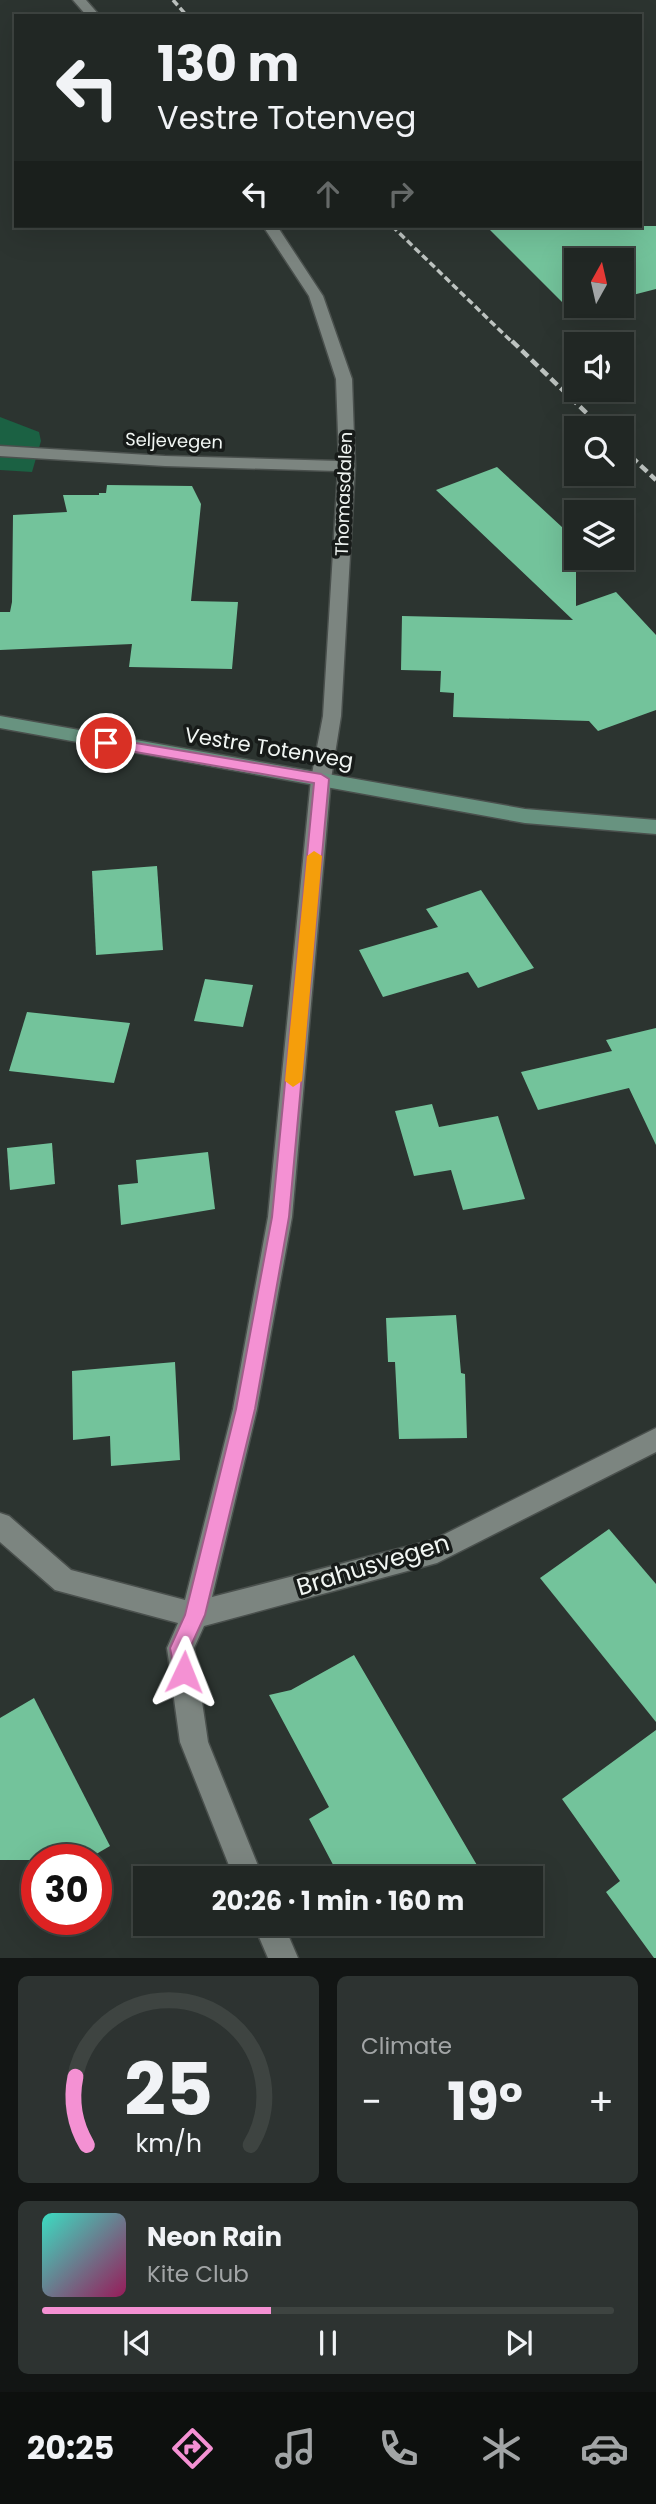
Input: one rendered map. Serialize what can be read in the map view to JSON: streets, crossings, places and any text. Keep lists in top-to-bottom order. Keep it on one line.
{"streets":{"main road":["Vestre Totenveg"],"street":["Seljevegen","Thomasdalen","Brahusvegen"]},"crossings":[["Seljevegen","Thomasdalen"],["Thomasdalen","Vestre Totenveg"],["Thomasdalen","Brahusvegen"]],"north":"top","page":{"turn":["130 m","Vestre Totenveg"],"limit":"30","trip":"20:26 · 1 min · 160 m","tile":"Climate","heat":["−","19°","+"],"song":["Neon Rain","Kite Club"],"tabs":"20:25","gauge":["25","km/h"]}}
